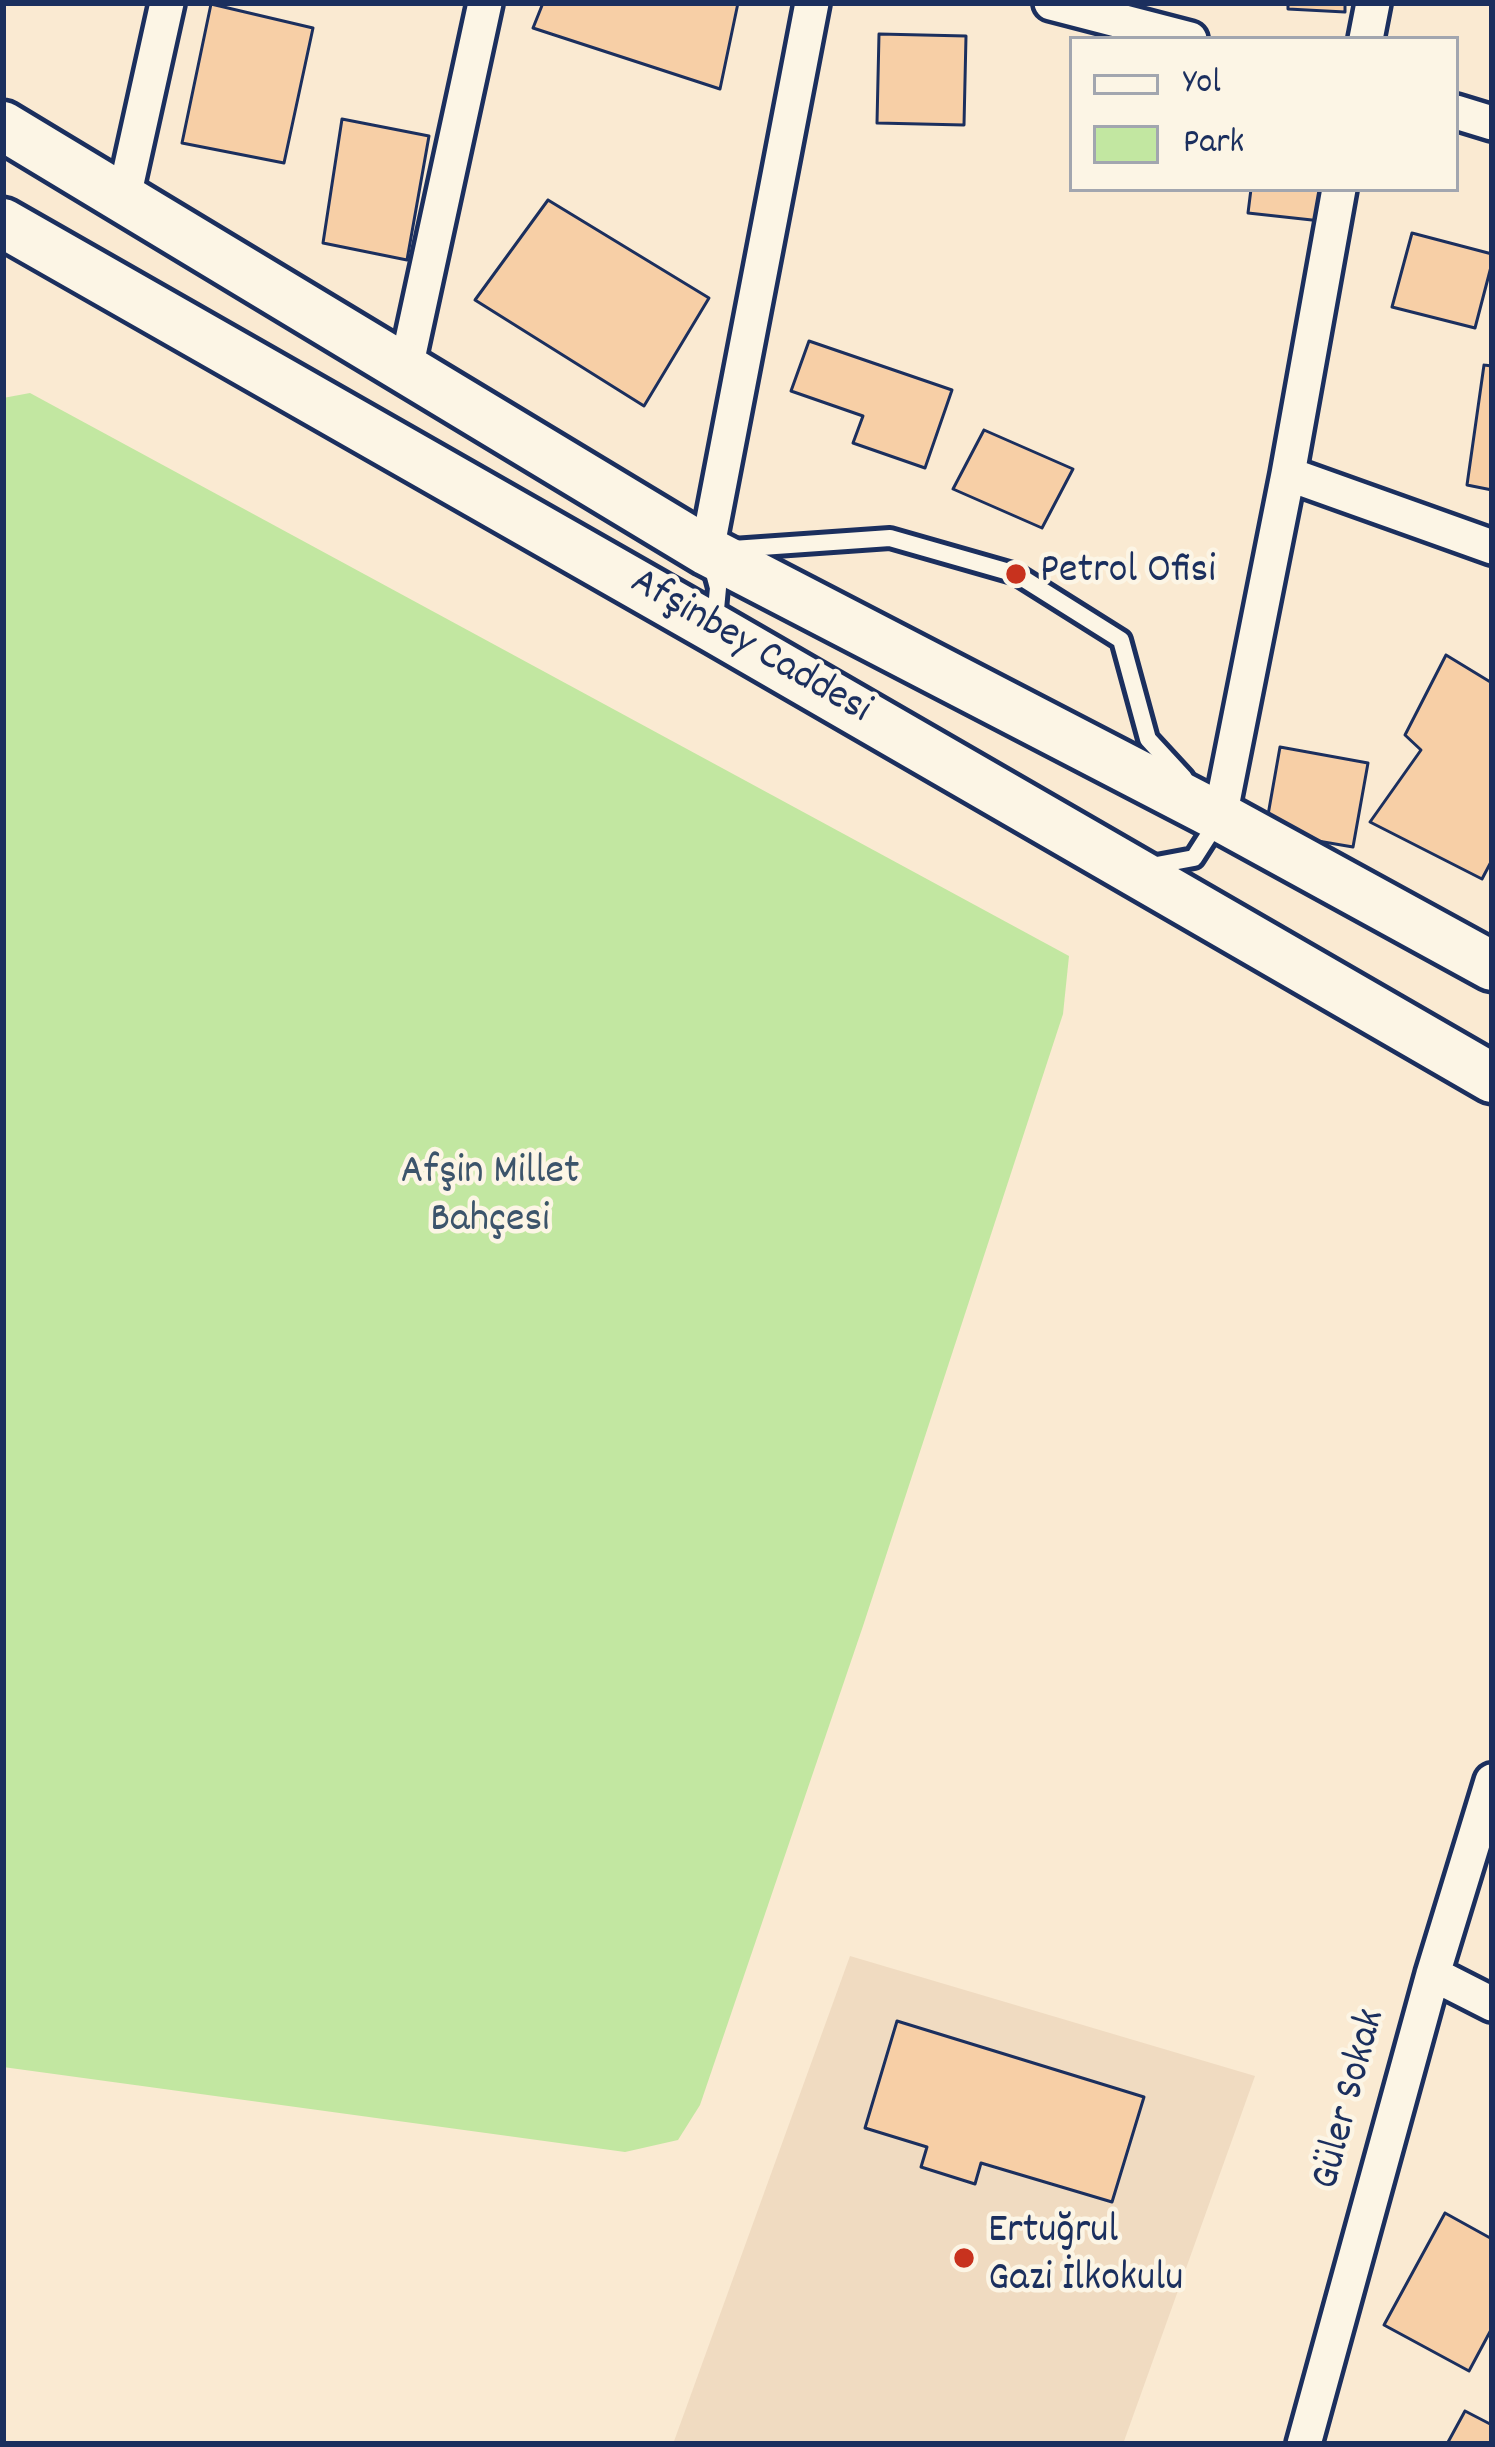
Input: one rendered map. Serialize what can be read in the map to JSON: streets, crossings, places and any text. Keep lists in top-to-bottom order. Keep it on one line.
{"streets":{"main road":["Afşinbey Caddesi"],"street":["Güler Sokak"]},"parks":["Afşin Millet Bahçesi"],"places":["Petrol Ofisi","Ertuğrul Gazi İlkokulu"],"legend":["Yol","Park"]}
